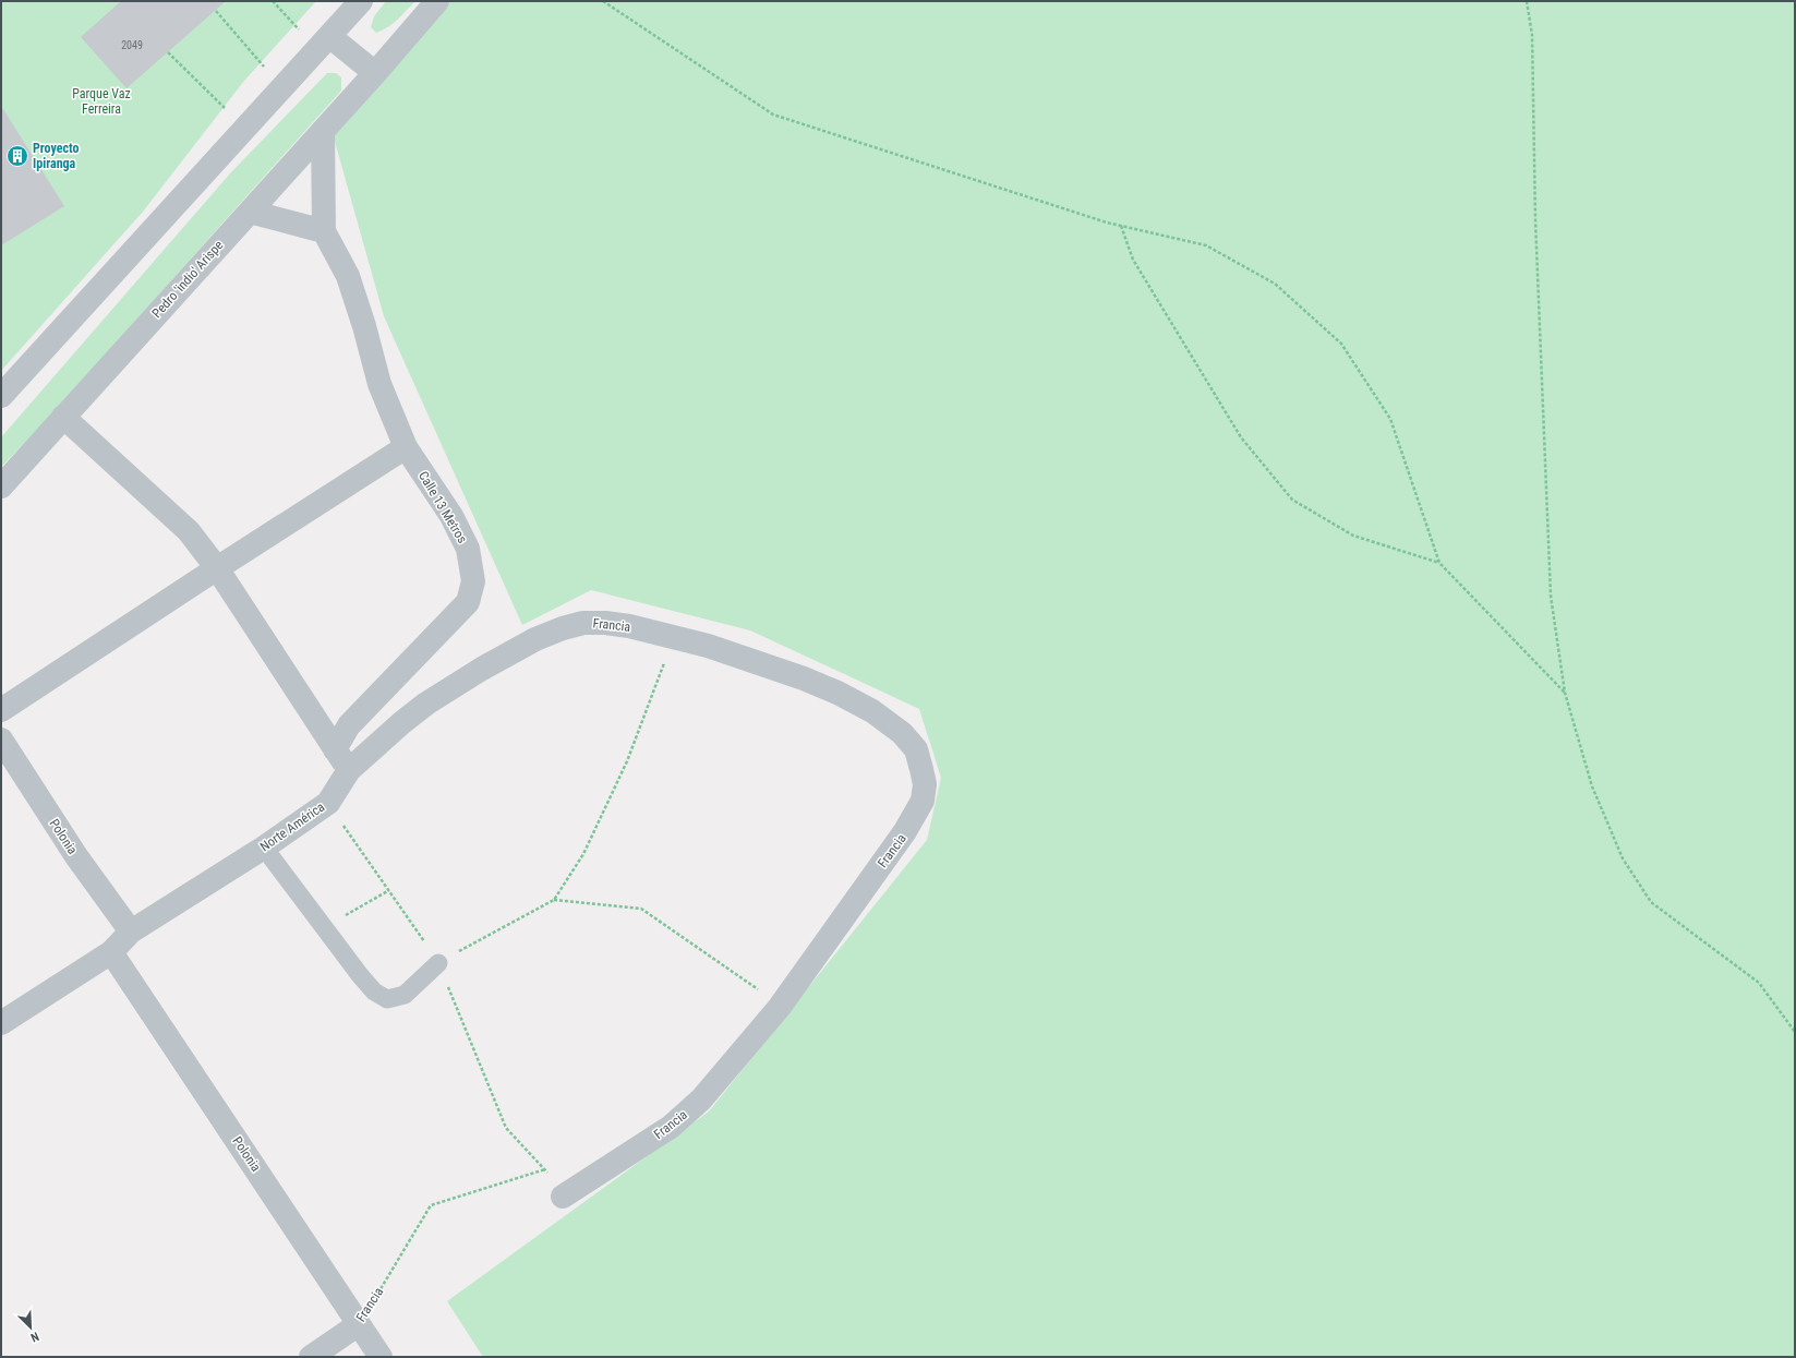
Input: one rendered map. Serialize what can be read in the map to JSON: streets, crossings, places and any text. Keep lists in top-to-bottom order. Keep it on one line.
{"streets":{"street":["Pedro 'indio' Arispe","Calle 13 Metros","Francia","Norte América","Polonia"]},"crossings":[["Pedro 'indio' Arispe","Calle 13 Metros"],["Francia","Norte América"],["Francia","Polonia"],["Norte América","Polonia"]],"parks":["Parque Vaz Ferreira"],"places":{"building":["Proyecto Ipiranga"]},"house_numbers":["2049"],"north":"bottom right"}
